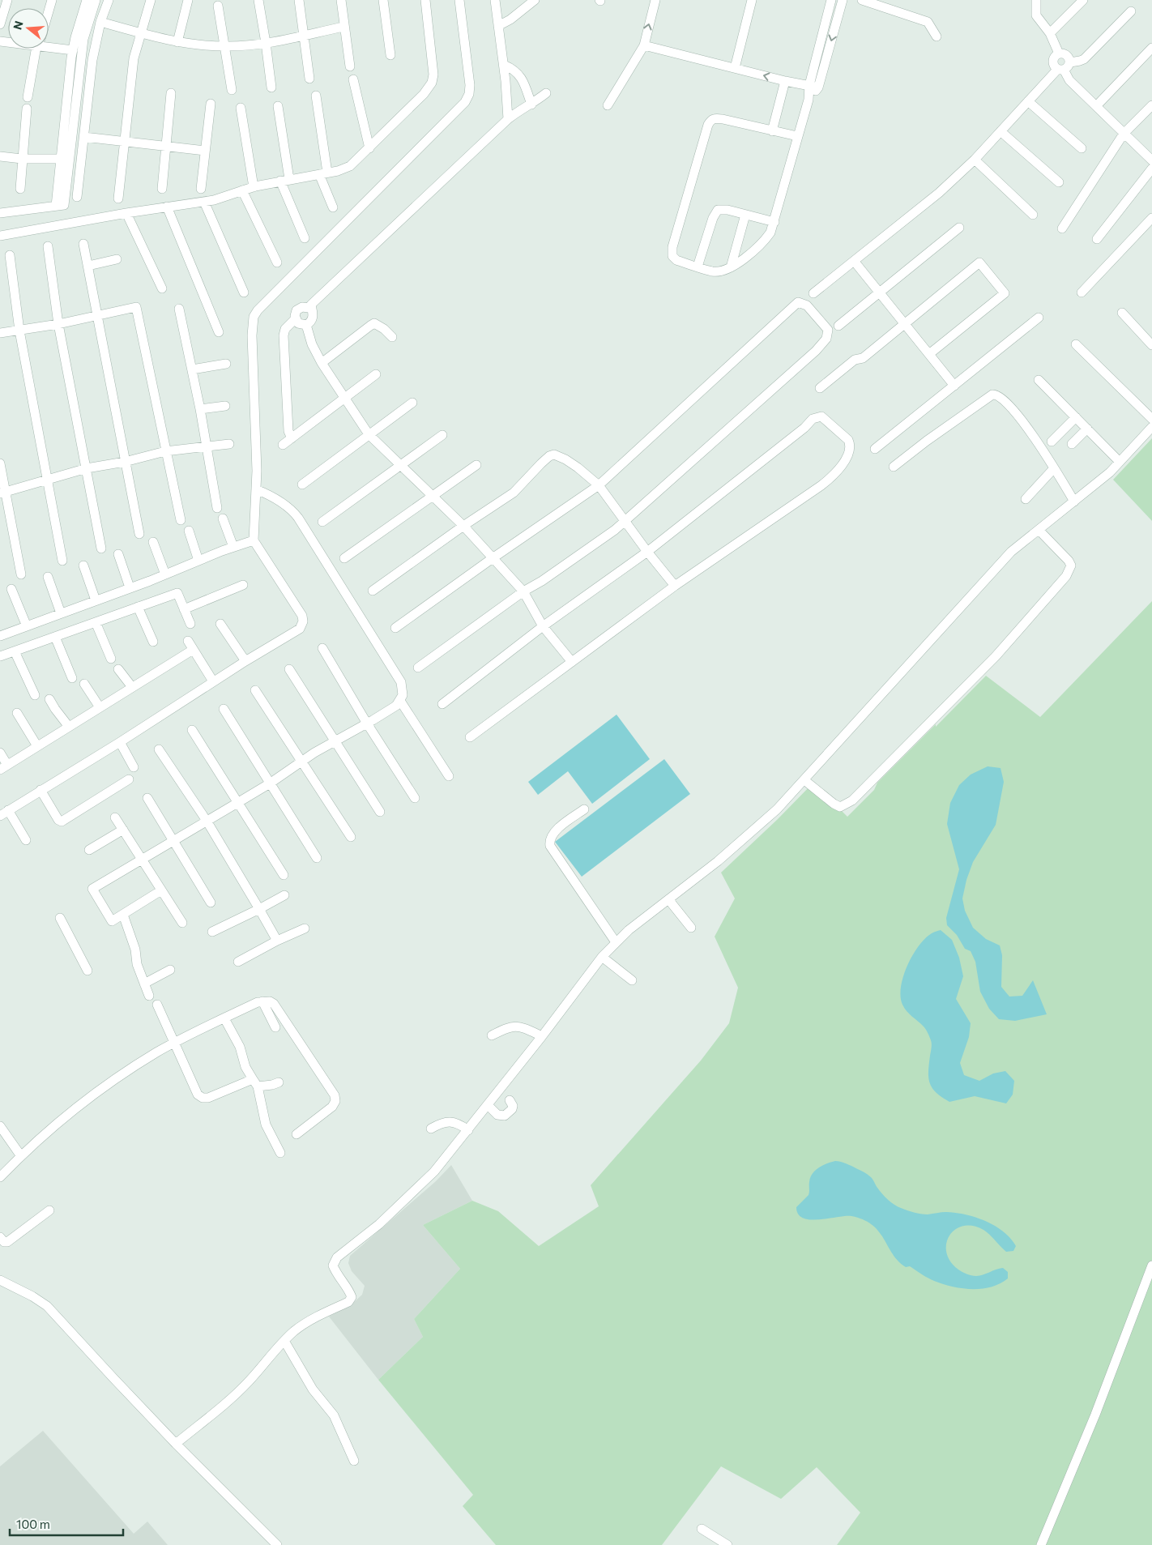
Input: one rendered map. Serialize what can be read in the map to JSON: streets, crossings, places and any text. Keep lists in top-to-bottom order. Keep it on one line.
{"scale_bar":"100 m","north":"left"}
